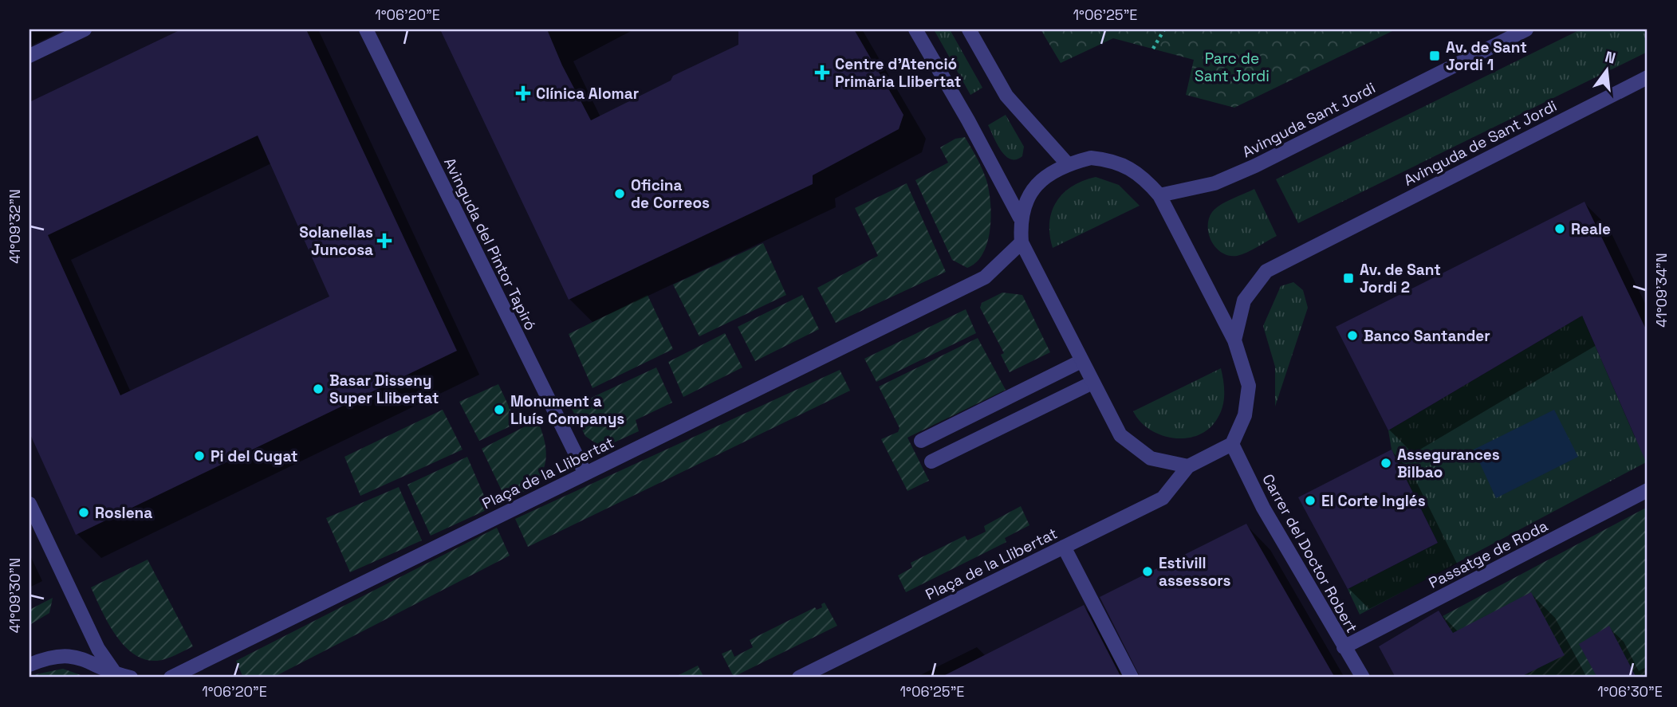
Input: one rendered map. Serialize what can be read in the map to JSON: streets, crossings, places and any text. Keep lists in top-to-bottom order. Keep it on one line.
{"streets":{"street":["Avinguda Sant Jordi","Avinguda de Sant Jordi","Avinguda del Pintor Tapiró","Plaça de la Llibertat","Carrer del Doctor Robert","Passatge de Roda"]},"crossings":[["Avinguda del Pintor Tapiró","Plaça de la Llibertat"],["Carrer del Doctor Robert","Passatge de Roda"]],"parks":["Parc de Sant Jordi"],"places":{"transit":["Av. de Sant Jordi 1","Av. de Sant Jordi 2"],"health":["Centre d'Atenció Primària Llibertat","Clínica Alomar","Solanellas Juncosa"],"other":["Oficina de Correos","Reale","Banco Santander","Basar Disseny Super Llibertat","Monument a Lluís Companys","Pi del Cugat","Assegurances Bilbao","El Corte Inglés","Roslena","Estivill assessors"]},"north":"top","coordinates":["1°06'20\"E","1°06'25\"E","41°09'32\"N","41°09'34\"N","41°09'30\"N","1°06'30\"E"]}
